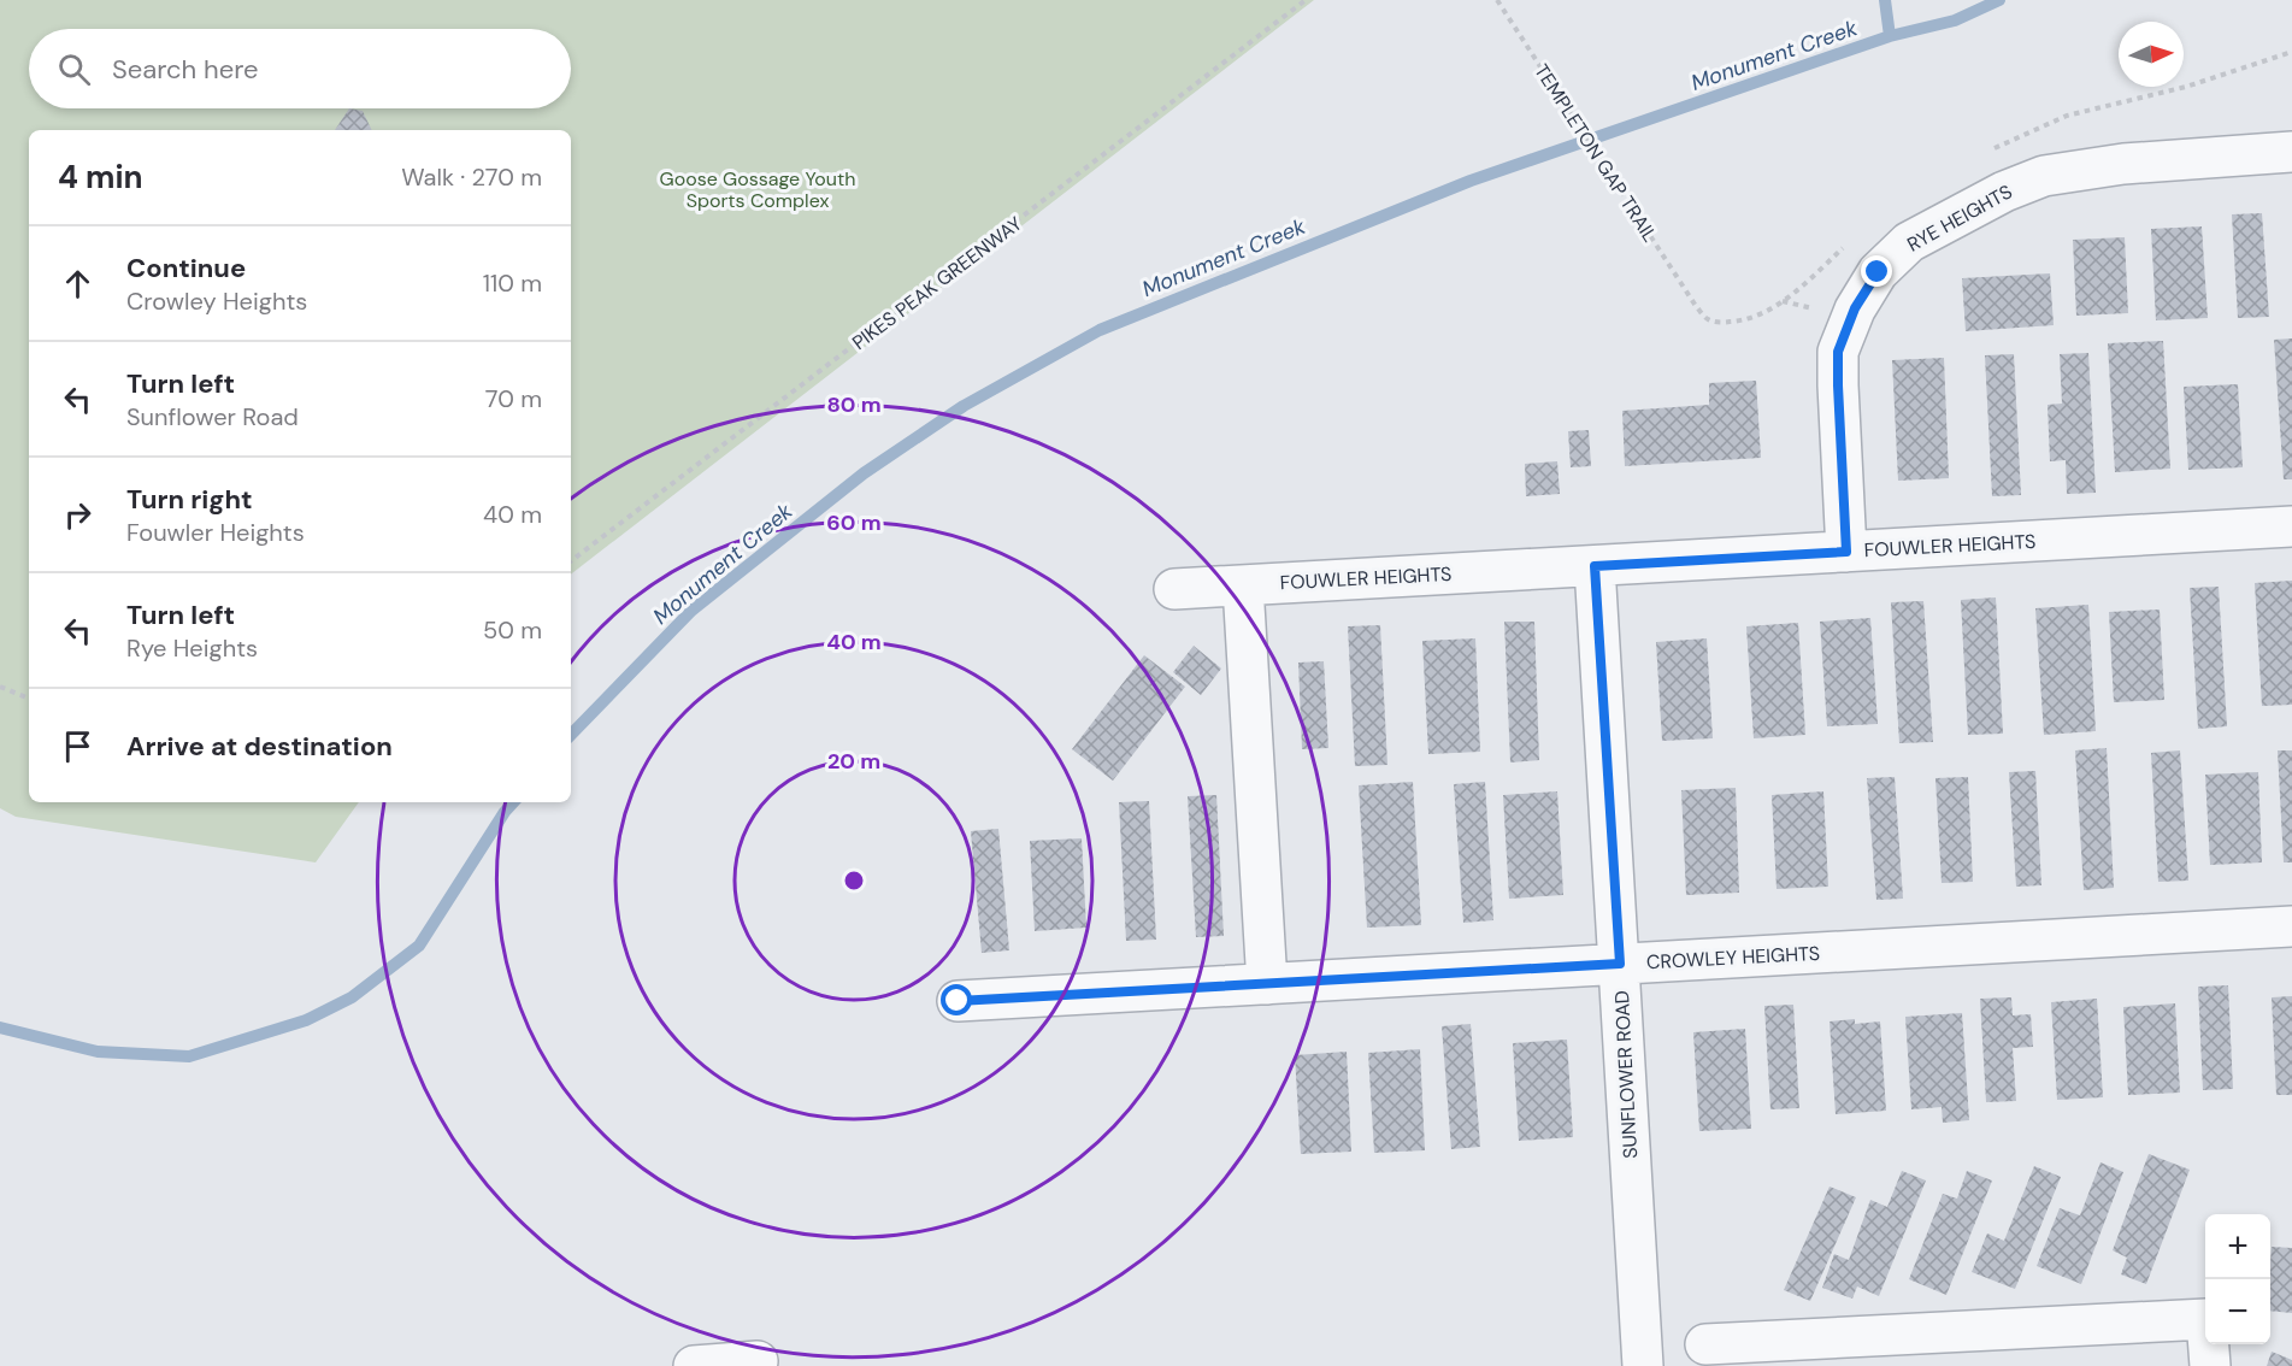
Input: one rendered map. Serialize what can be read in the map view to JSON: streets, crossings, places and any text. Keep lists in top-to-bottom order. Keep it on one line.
{"streets":{"street":["RYE HEIGHTS","FOUWLER HEIGHTS","CROWLEY HEIGHTS","SUNFLOWER ROAD"],"path":["TEMPLETON GAP TRAIL","PIKES PEAK GREENWAY"]},"crossings":[["RYE HEIGHTS","FOUWLER HEIGHTS"],["FOUWLER HEIGHTS","SUNFLOWER ROAD"],["CROWLEY HEIGHTS","SUNFLOWER ROAD"]],"water":["Monument Creek"],"parks":["Goose Gossage Youth Sports Complex"],"north":"right","page":{"search":"Search here","heading":["4 min","Walk · 270 m"],"list":[["Continue","Crowley Heights","110 m"],["Turn left","Sunflower Road","70 m"],["Turn right","Fouwler Heights","40 m"],["Turn left","Rye Heights","50 m"],"Arrive at destination"],"map_buttons":["+","−"]},"rings":["80 m","60 m","40 m","20 m"]}
